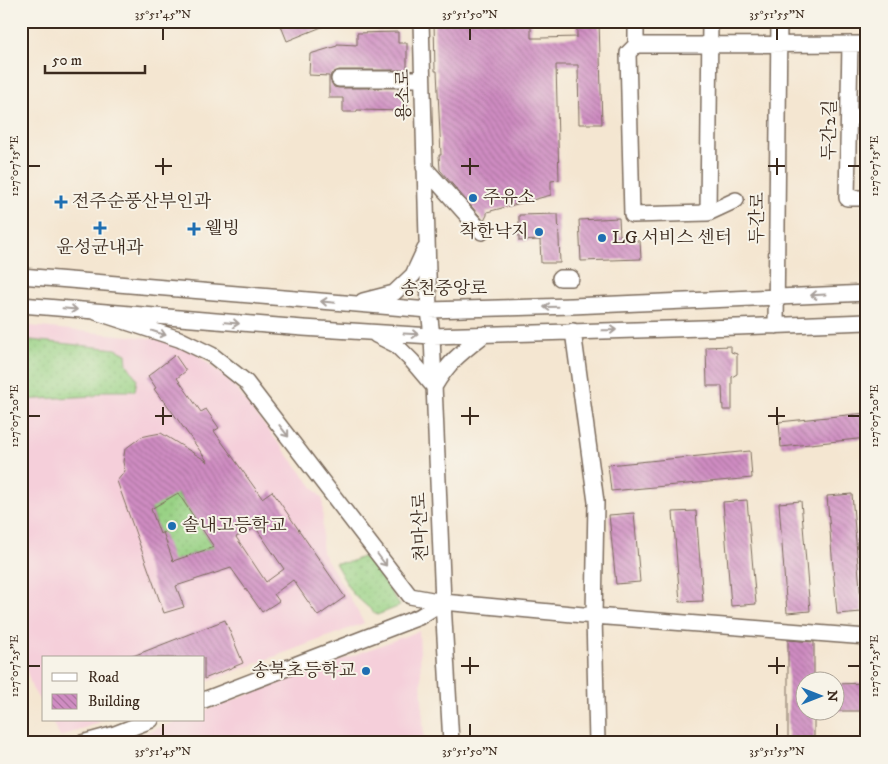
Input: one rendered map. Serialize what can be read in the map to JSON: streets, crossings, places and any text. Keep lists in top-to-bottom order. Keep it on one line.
{"streets":{"street":["용소로","두간2길","두간로","송천중앙로","천마산로"]},"crossings":[["용소로","송천중앙로"],["용소로","천마산로"],["두간로","송천중앙로"],["송천중앙로","천마산로"]],"places":{"other":["주유소","착한낙지","LG 서비스 센터","솔내고등학교","송북초등학교"],"health":["전주순풍산부인과","윤성균내과","웰빙"]},"legend":["Road","Building"],"scale_bar":"50 m","north":"right","coordinates":["35°51'45\"N","35°51'50\"N","35°51'55\"N","127°07'15\"E","127°07'20\"E","127°07'25\"E"]}
